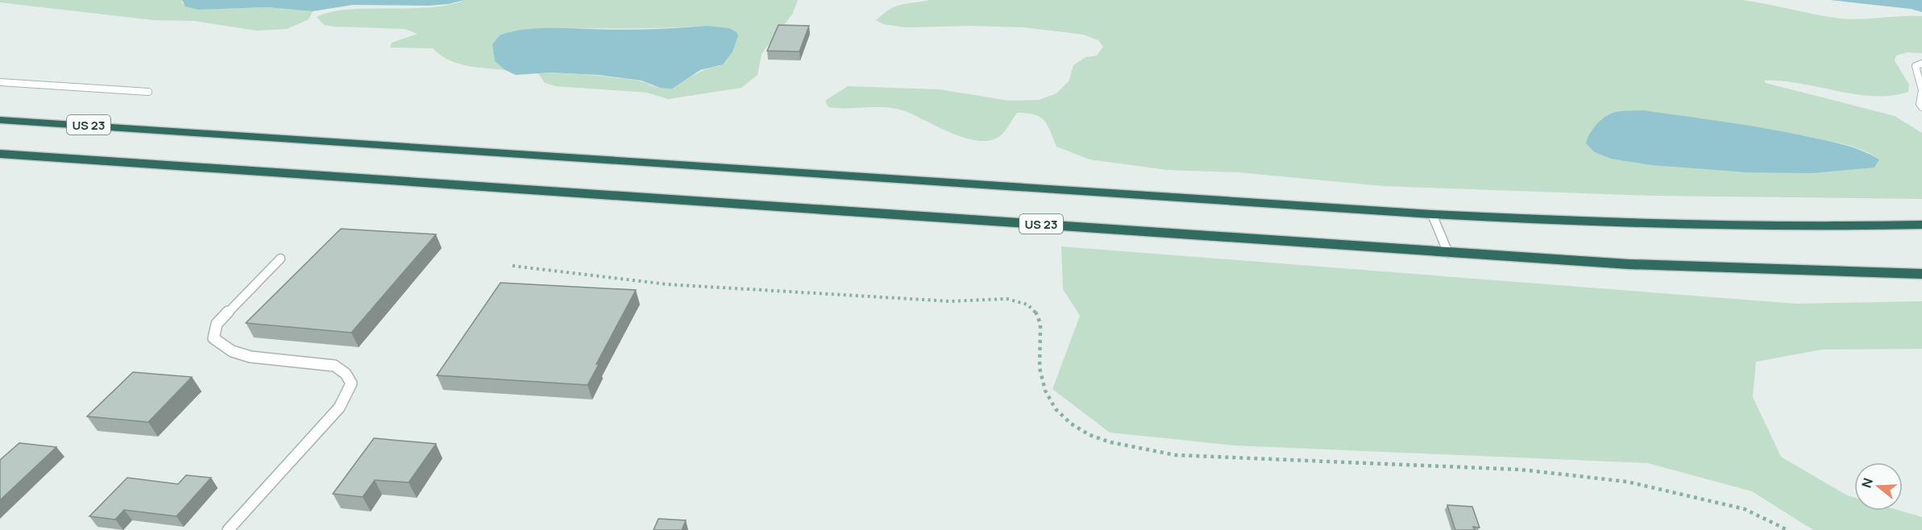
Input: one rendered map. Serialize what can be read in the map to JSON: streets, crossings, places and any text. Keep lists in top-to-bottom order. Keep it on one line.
{"streets":{"highway":["US 23"]},"north":"left"}
